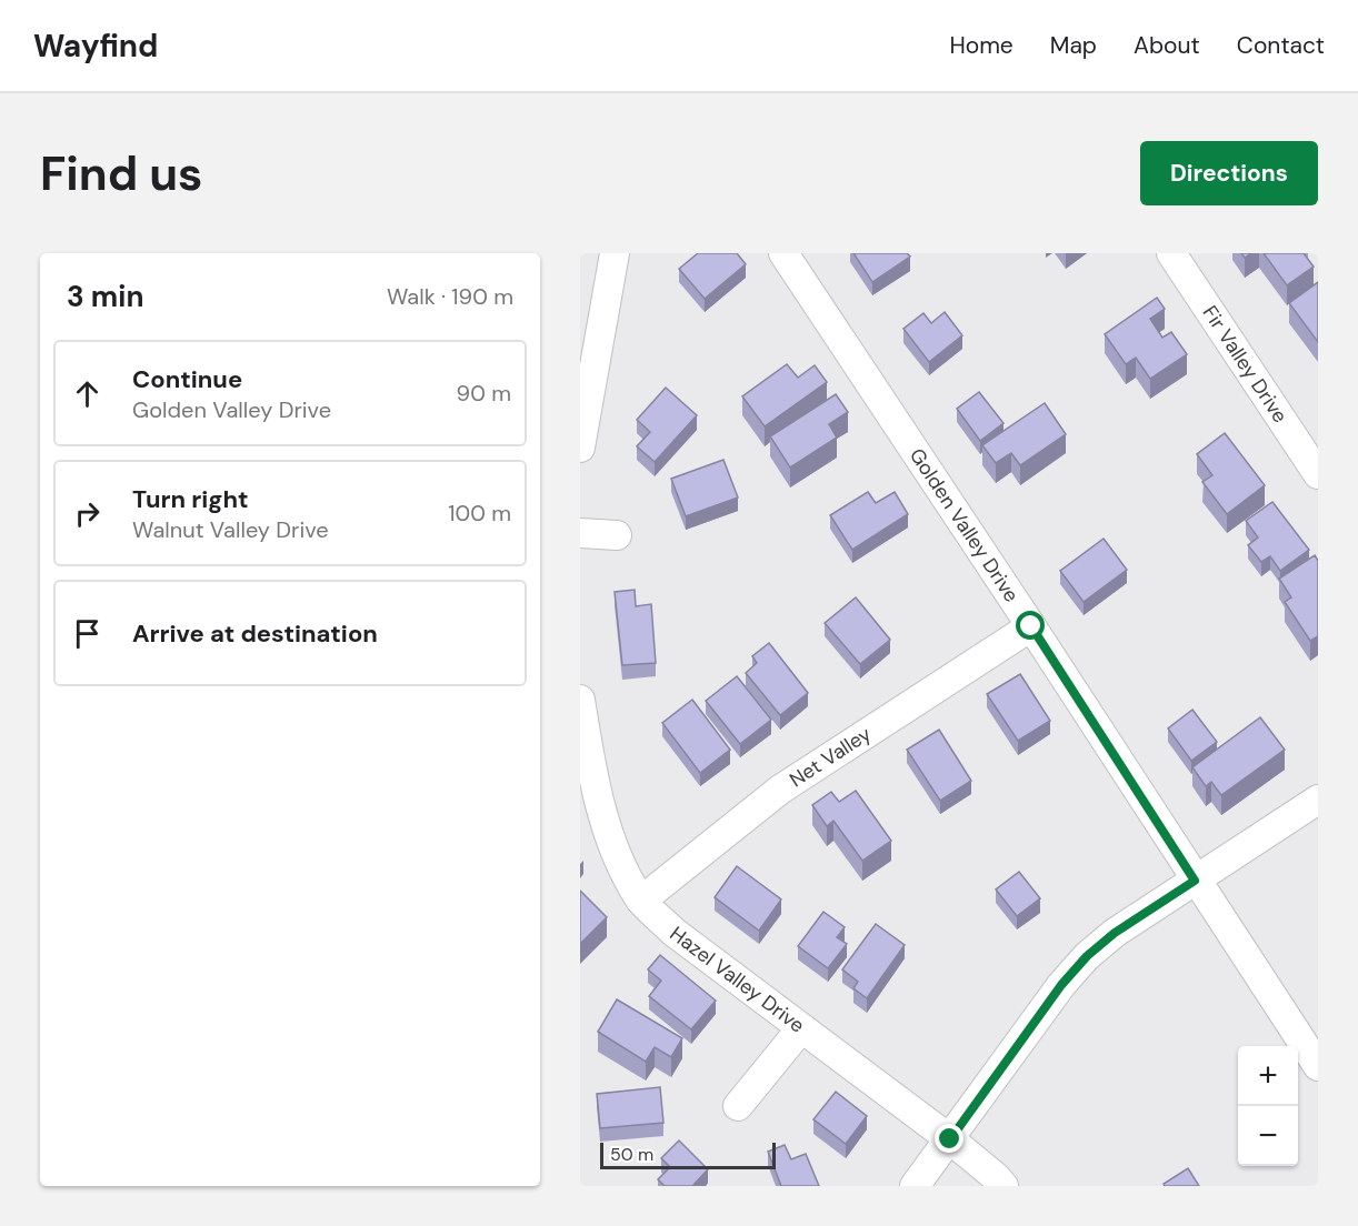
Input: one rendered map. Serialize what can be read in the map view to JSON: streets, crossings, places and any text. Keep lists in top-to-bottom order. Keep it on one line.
{"streets":{"street":["Fir Valley Drive","Golden Valley Drive","Net Valley","Hazel Valley Drive"]},"crossings":[["Golden Valley Drive","Net Valley"],["Net Valley","Hazel Valley Drive"]],"scale_bar":"50 m","page":{"header":"Wayfind","nav":["Home","Map","About","Contact"],"buttons":"Directions","title":"Find us","heading":["3 min","Walk · 190 m"],"list":[["Continue","Golden Valley Drive","90 m"],["Turn right","Walnut Valley Drive","100 m"],"Arrive at destination"],"map_buttons":["+","−"],"scale":"50 m"}}
